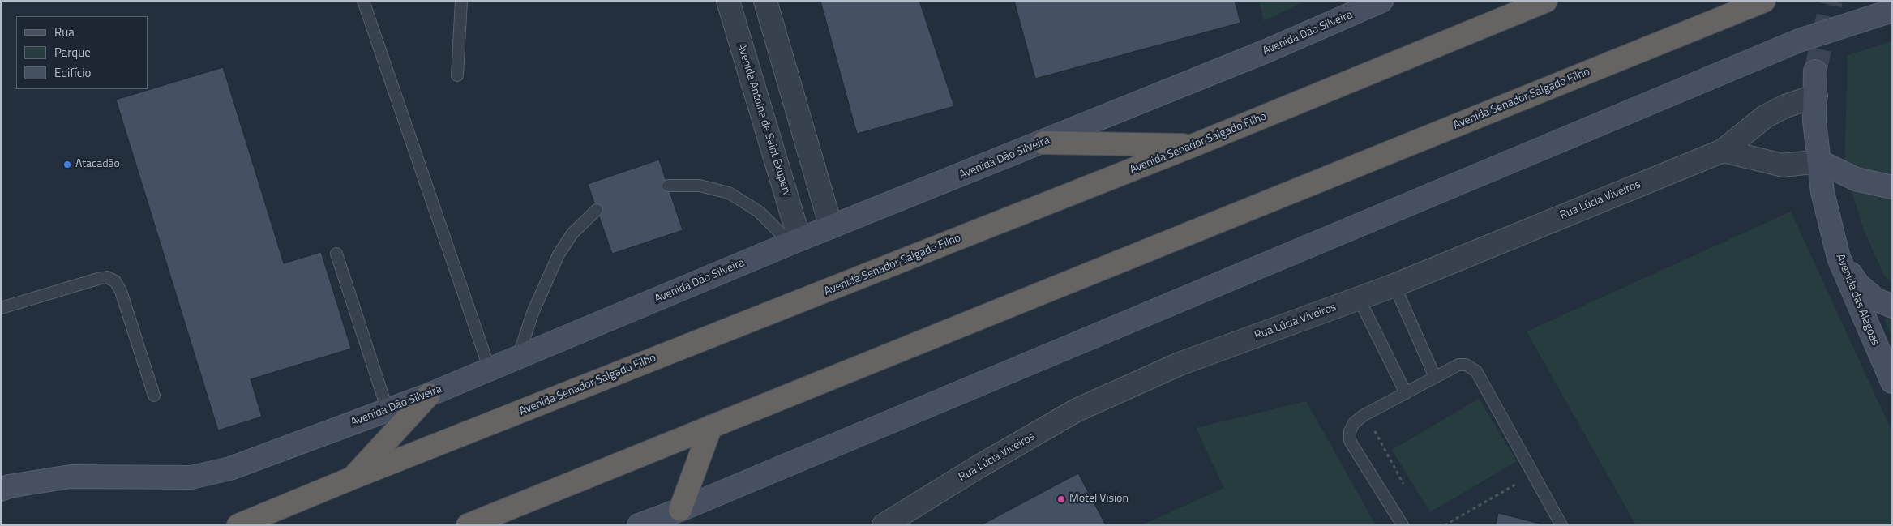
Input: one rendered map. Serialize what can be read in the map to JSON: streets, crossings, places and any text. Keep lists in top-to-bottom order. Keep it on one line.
{"streets":{"highway":["Avenida Senador Salgado Filho"],"main road":["Avenida Dão Silveira","Avenida das Alagoas"],"street":["Avenida Antoine de Saint Exupery","Rua Lúcia Viveiros"]},"crossings":[["Avenida Dão Silveira","Avenida Antoine de Saint Exupery"],["Rua Lúcia Viveiros","Avenida das Alagoas"]],"places":["Atacadão","Motel Vision"],"legend":["Rua","Parque","Edifício"]}
